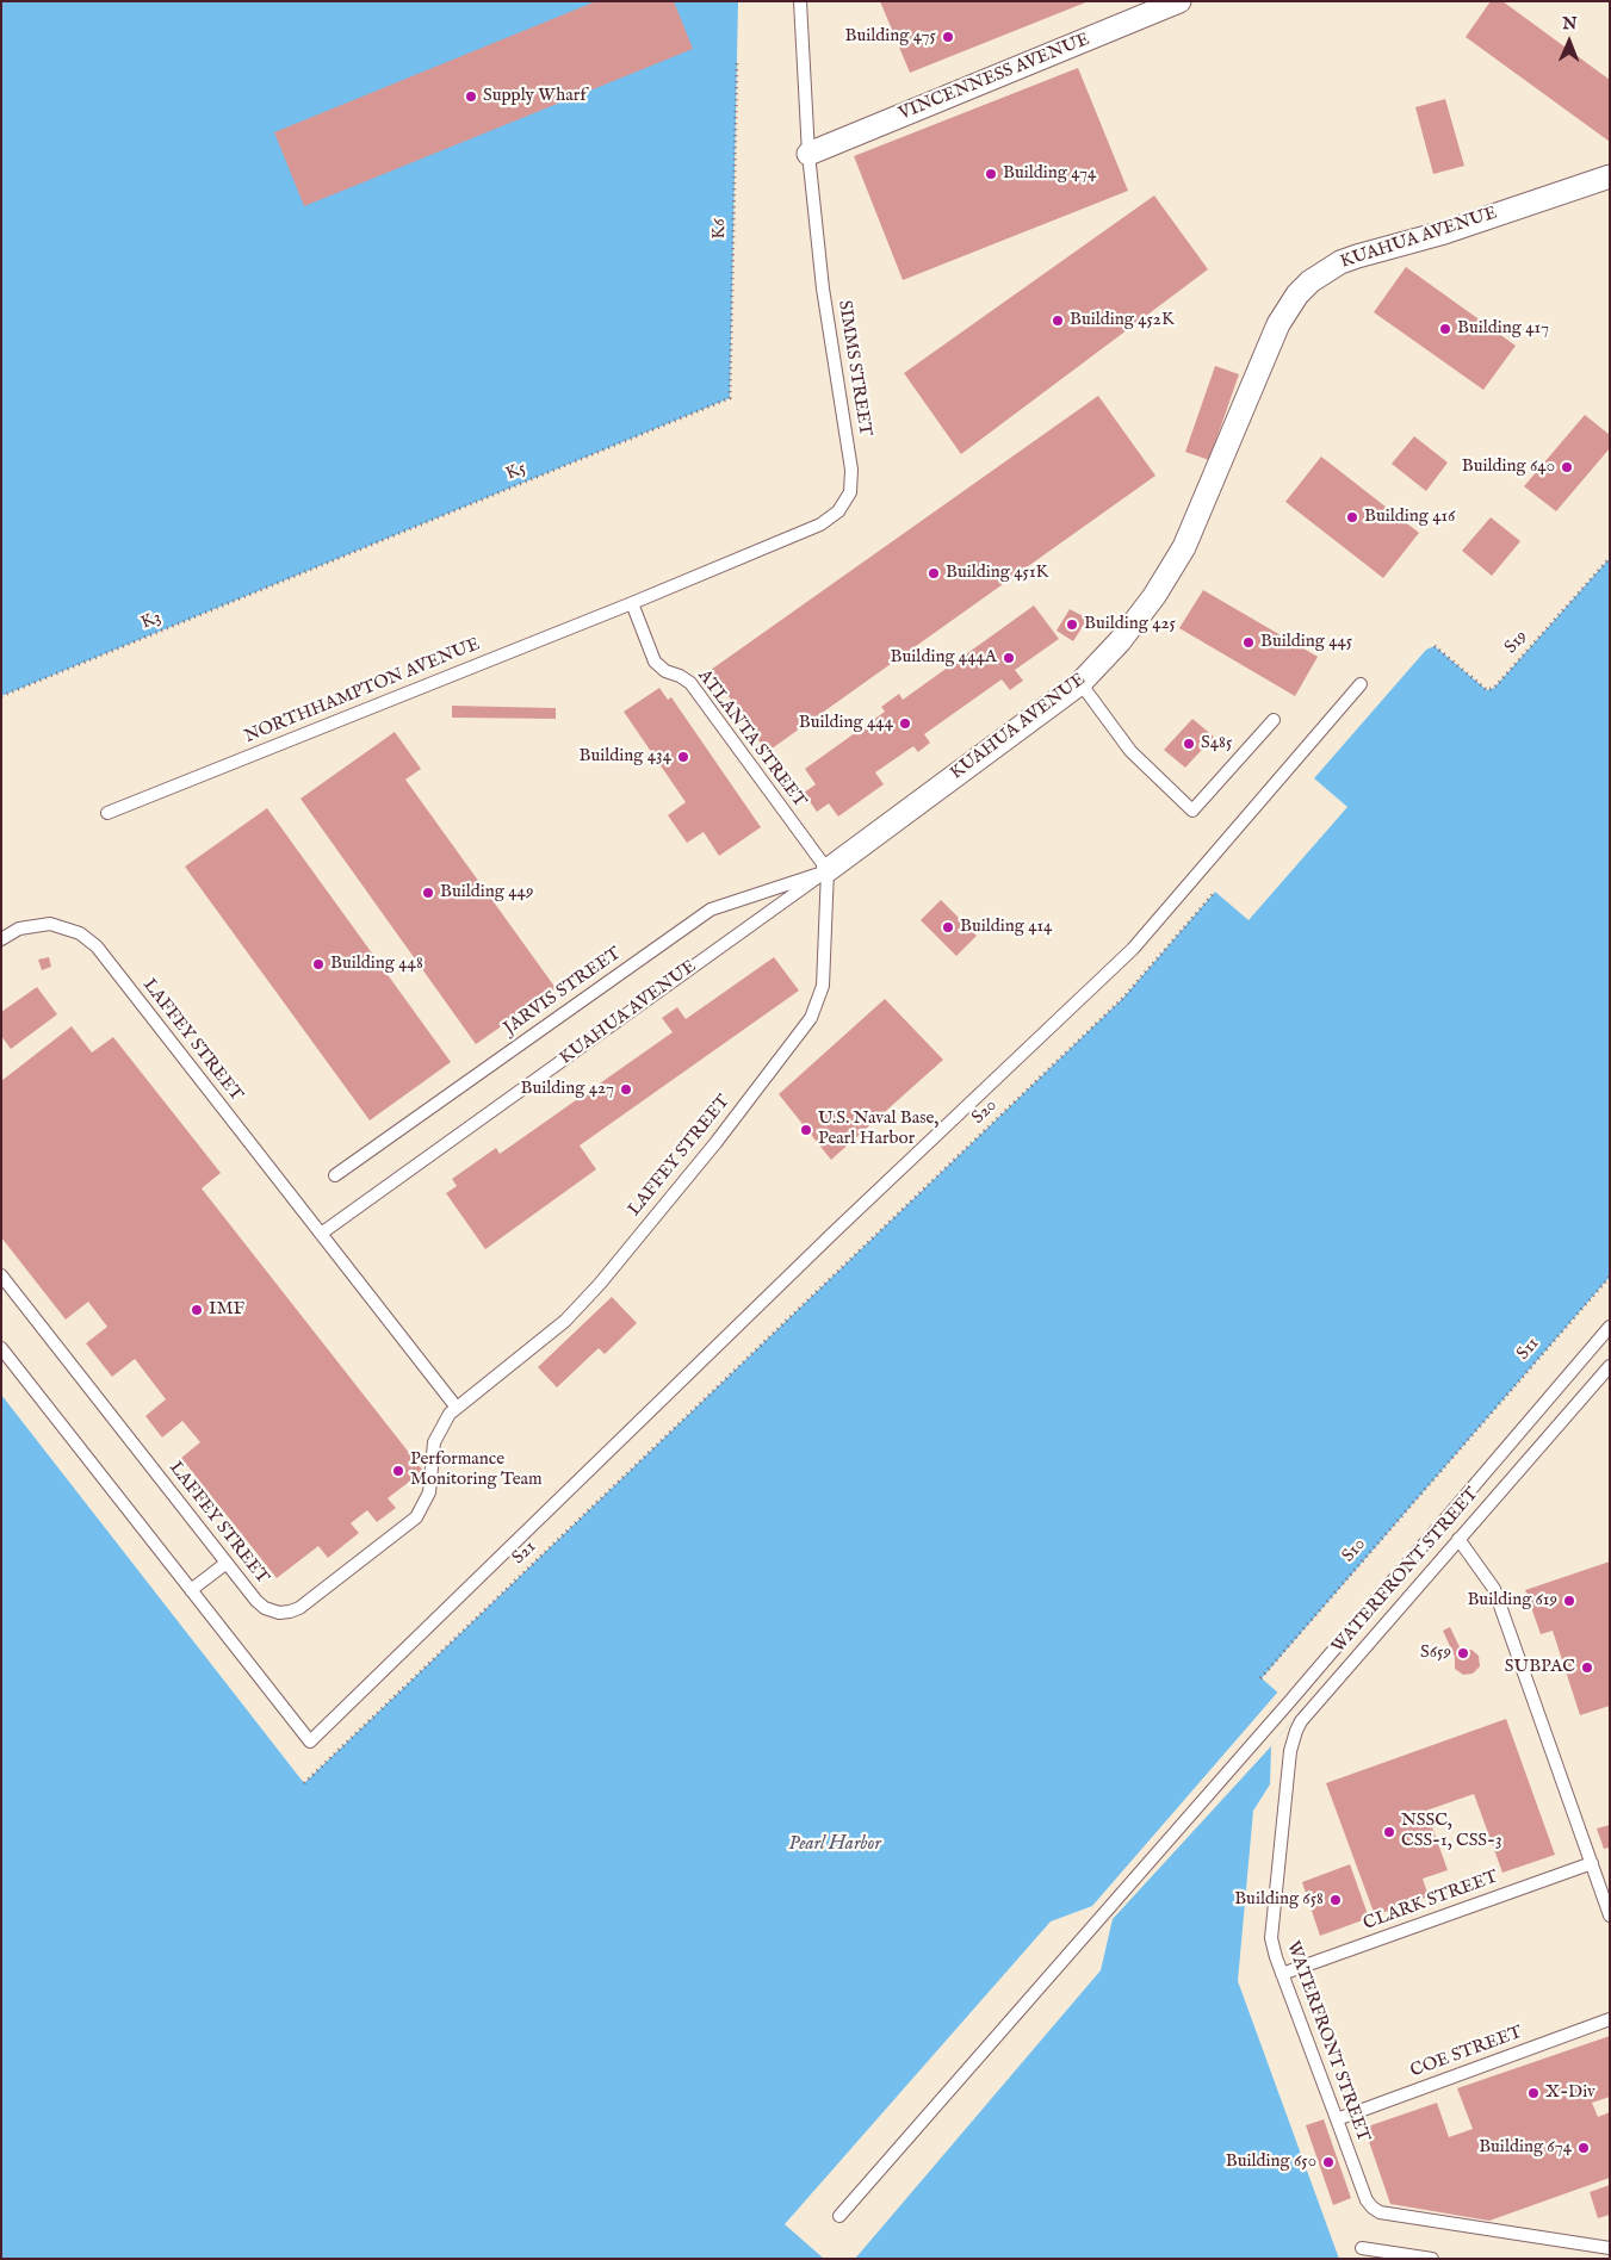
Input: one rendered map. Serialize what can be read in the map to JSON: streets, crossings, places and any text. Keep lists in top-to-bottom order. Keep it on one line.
{"streets":{"street":["VINCENNESS AVENUE","KUAHUA AVENUE"],"lane":["SIMMS STREET","NORTHHAMPTON AVENUE","ATLANTA STREET","JARVIS STREET","LAFFEY STREET","WATERFRONT STREET","CLARK STREET","COE STREET"],"path":["K6","K5","K3","S19","S20","S11","S10","S21"]},"crossings":[["VINCENNESS AVENUE","SIMMS STREET"],["K6","K5"],["KUAHUA AVENUE","ATLANTA STREET"],["KUAHUA AVENUE","JARVIS STREET"],["KUAHUA AVENUE","LAFFEY STREET"],["SIMMS STREET","NORTHHAMPTON AVENUE"],["SIMMS STREET","ATLANTA STREET"],["K5","K3"],["NORTHHAMPTON AVENUE","ATLANTA STREET"],["ATLANTA STREET","JARVIS STREET"],["ATLANTA STREET","LAFFEY STREET"],["JARVIS STREET","LAFFEY STREET"],["S20","S21"],["S11","S10"],["WATERFRONT STREET","CLARK STREET"],["WATERFRONT STREET","COE STREET"]],"water":["Pearl Harbor"],"places":["Building 475","Supply Wharf","Building 474","Building 452K","Building 417","Building 640","Building 416","Building 451K","Building 425","Building 445","Building 444A","Building 444","S485","Building 434","Building 449","Building 414","Building 448","Building 427","U.S. Naval Base, Pearl Harbor","IMF","Performance Monitoring Team","Building 619","S659","SUBPAC","NSSC, CSS-1, CSS-3","Building 658","X-Div","Building 674","Building 650"],"north":"top"}
